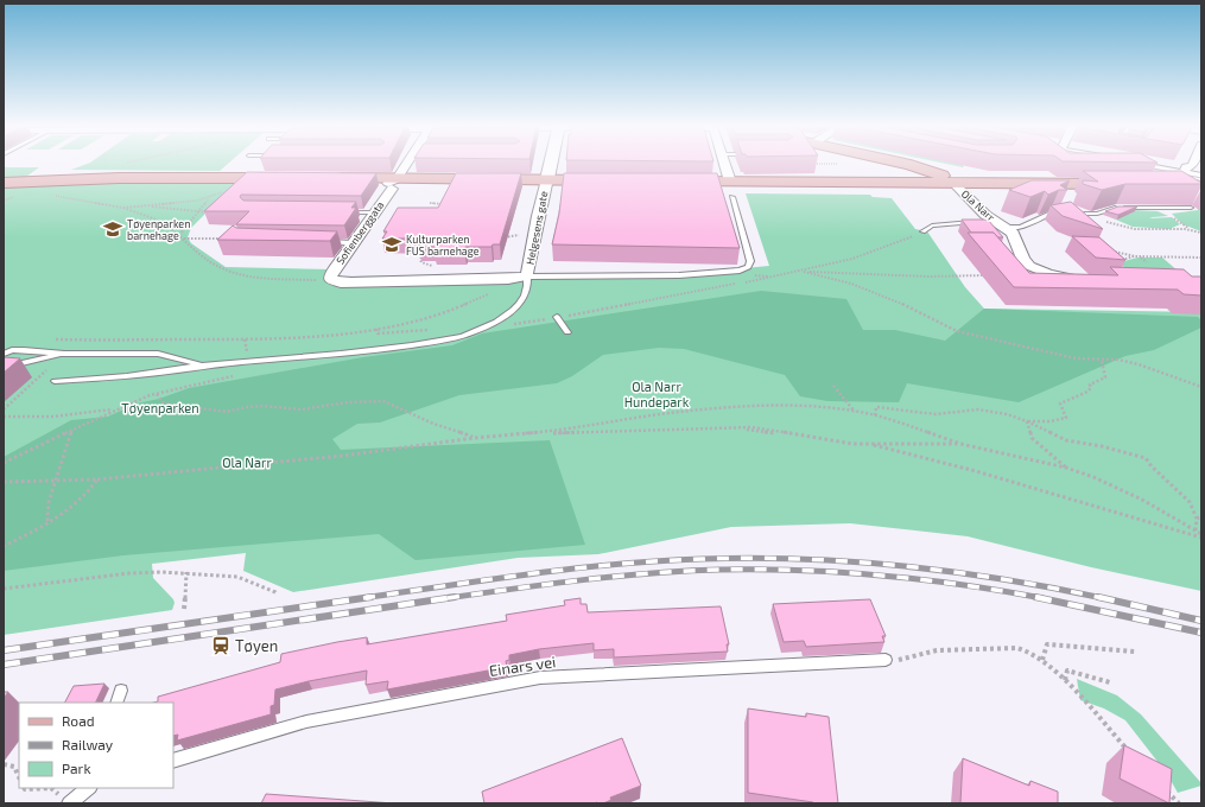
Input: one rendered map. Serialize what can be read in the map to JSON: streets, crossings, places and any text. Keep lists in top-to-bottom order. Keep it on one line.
{"streets":{"street":["Ola Narr","Helgesens gate","Sofienberggata"],"lane":["Einars vei"]},"parks":["Ola Narr Hundepark","Tøyenparken","Ola Narr"],"places":{"school or university":["Tøyenparken barnehage","Kulturparken FUS barnehage"],"station":["Tøyen"]},"legend":["Road","Railway","Park"]}
